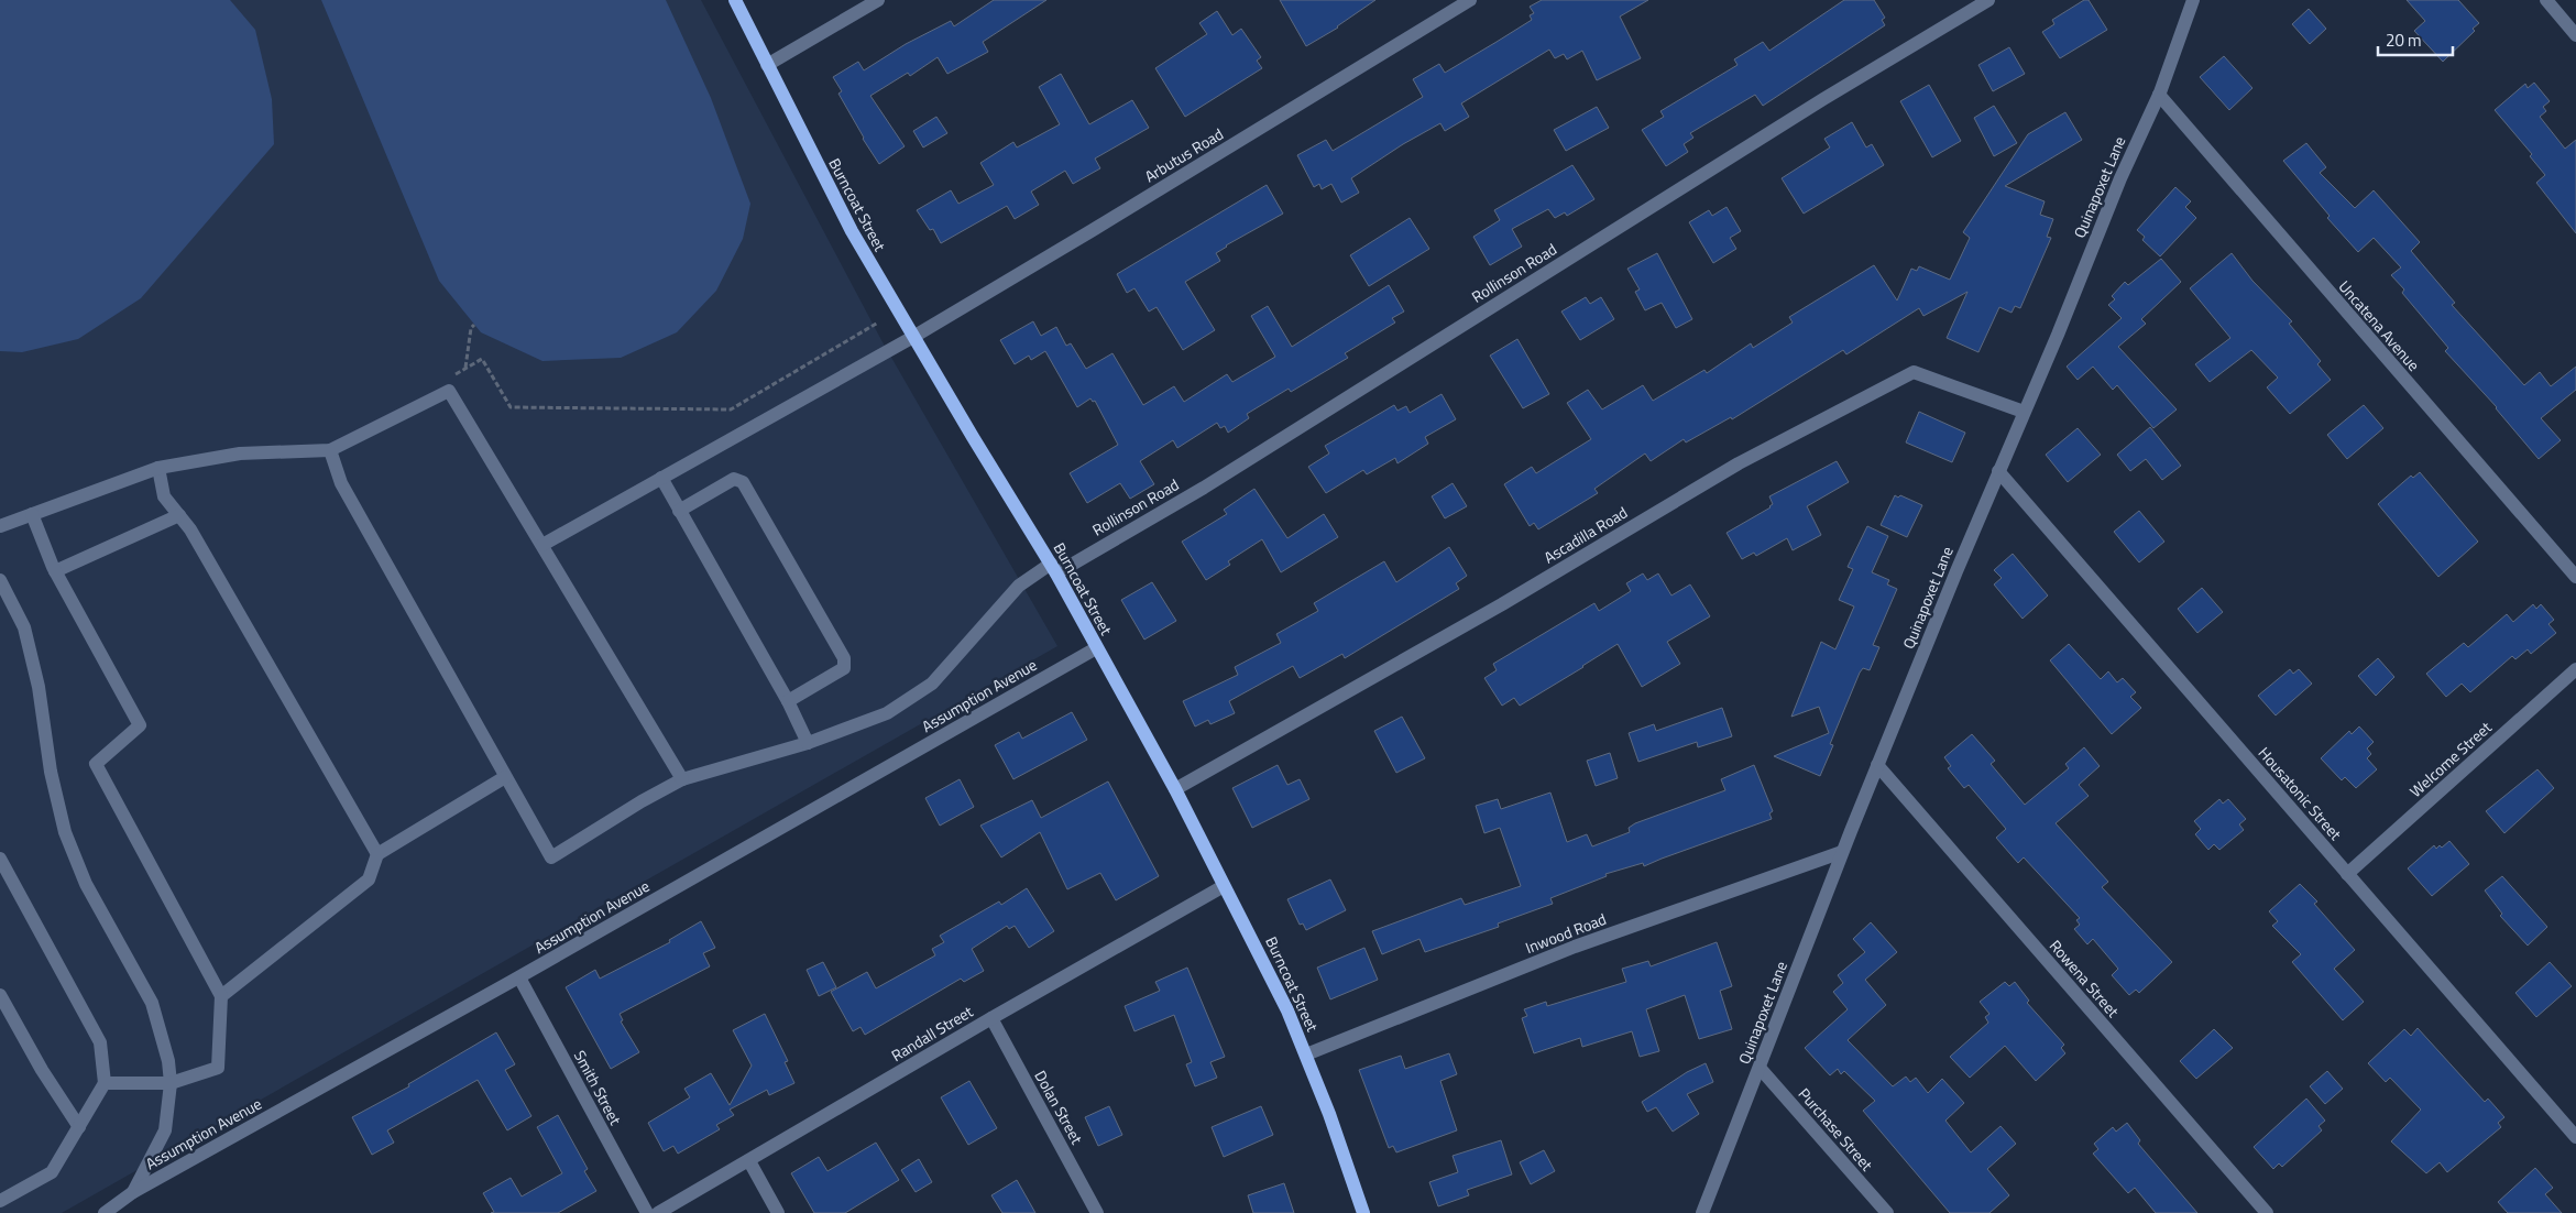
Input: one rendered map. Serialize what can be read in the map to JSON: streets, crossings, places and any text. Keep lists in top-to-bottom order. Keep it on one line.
{"streets":{"main road":["Burncoat Street"],"street":["Arbutus Road","Quinapoxet Lane","Rollinson Road","Uncatena Avenue","Ascadilla Road","Assumption Avenue","Welcome Street","Housatonic Street","Inwood Road","Rowena Street","Randall Street","Smith Street","Dolan Street","Purchase Street"]},"crossings":[["Arbutus Road","Burncoat Street"],["Quinapoxet Lane","Uncatena Avenue"],["Quinapoxet Lane","Ascadilla Road"],["Quinapoxet Lane","Housatonic Street"],["Quinapoxet Lane","Inwood Road"],["Quinapoxet Lane","Rowena Street"],["Quinapoxet Lane","Purchase Street"],["Burncoat Street","Rollinson Road"],["Burncoat Street","Ascadilla Road"],["Burncoat Street","Assumption Avenue"],["Burncoat Street","Inwood Road"],["Burncoat Street","Randall Street"],["Assumption Avenue","Smith Street"],["Welcome Street","Housatonic Street"],["Randall Street","Dolan Street"]],"scale_bar":"20 m"}
